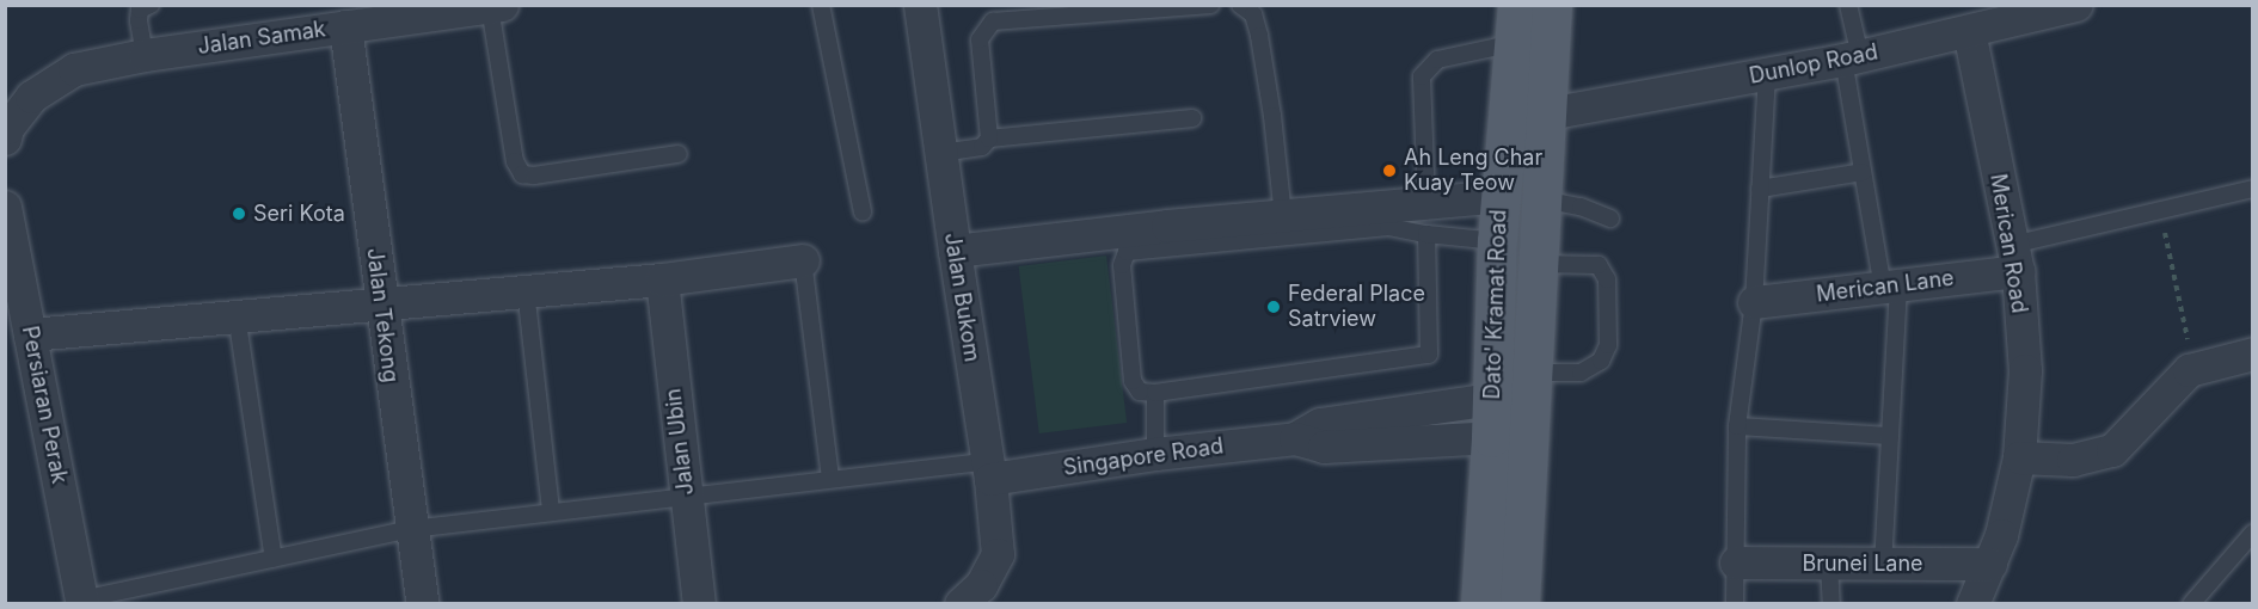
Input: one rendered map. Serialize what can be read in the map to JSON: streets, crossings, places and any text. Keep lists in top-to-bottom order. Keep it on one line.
{"streets":{"main road":["Dato' Kramat Road"],"street":["Jalan Samak","Dunlop Road","Merican Road","Merican Lane","Jalan Bukom","Jalan Tekong","Persiaran Perak","Jalan Ubin","Singapore Road","Brunei Lane"]},"crossings":[["Jalan Samak","Jalan Tekong"],["Dunlop Road","Merican Road"],["Dunlop Road","Dato' Kramat Road"],["Merican Road","Merican Lane"],["Merican Road","Brunei Lane"],["Jalan Bukom","Singapore Road"],["Dato' Kramat Road","Singapore Road"]],"places":["Ah Leng Char Kuay Teow","Seri Kota","Federal Place Satrview"]}
